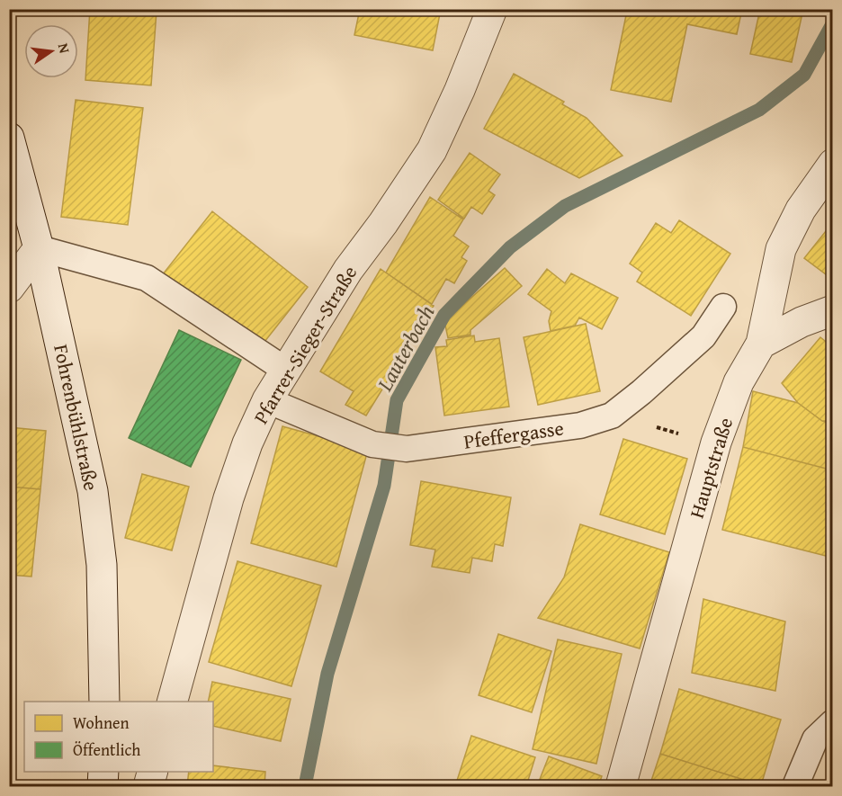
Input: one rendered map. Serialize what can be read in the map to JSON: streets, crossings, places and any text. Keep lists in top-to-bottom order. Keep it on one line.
{"streets":{"street":["Pfarrer-Sieger-Straße","Fohrenbühlstraße","Hauptstraße"],"lane":["Pfeffergasse"]},"crossings":[["Pfarrer-Sieger-Straße","Pfeffergasse"]],"water":["Lauterbach"],"legend":["Wohnen","Öffentlich"],"north":"right"}
